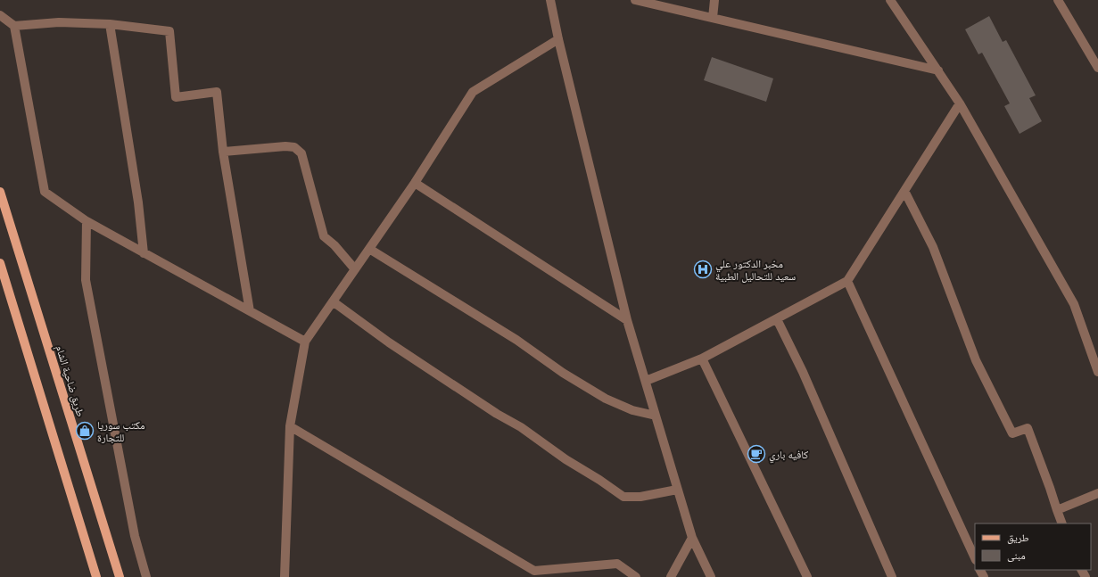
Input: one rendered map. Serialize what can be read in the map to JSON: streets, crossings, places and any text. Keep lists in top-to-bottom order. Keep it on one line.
{"streets":{"main road":["طريق ضاحية الشام"]},"places":{"hospital":["مخبر الدكتور علي سعيد للتحاليل الطبية"],"shop":["مكتب سوريا للتجارة"],"cafe":["كافيه باري"]},"legend":["طريق","مبنى"]}
